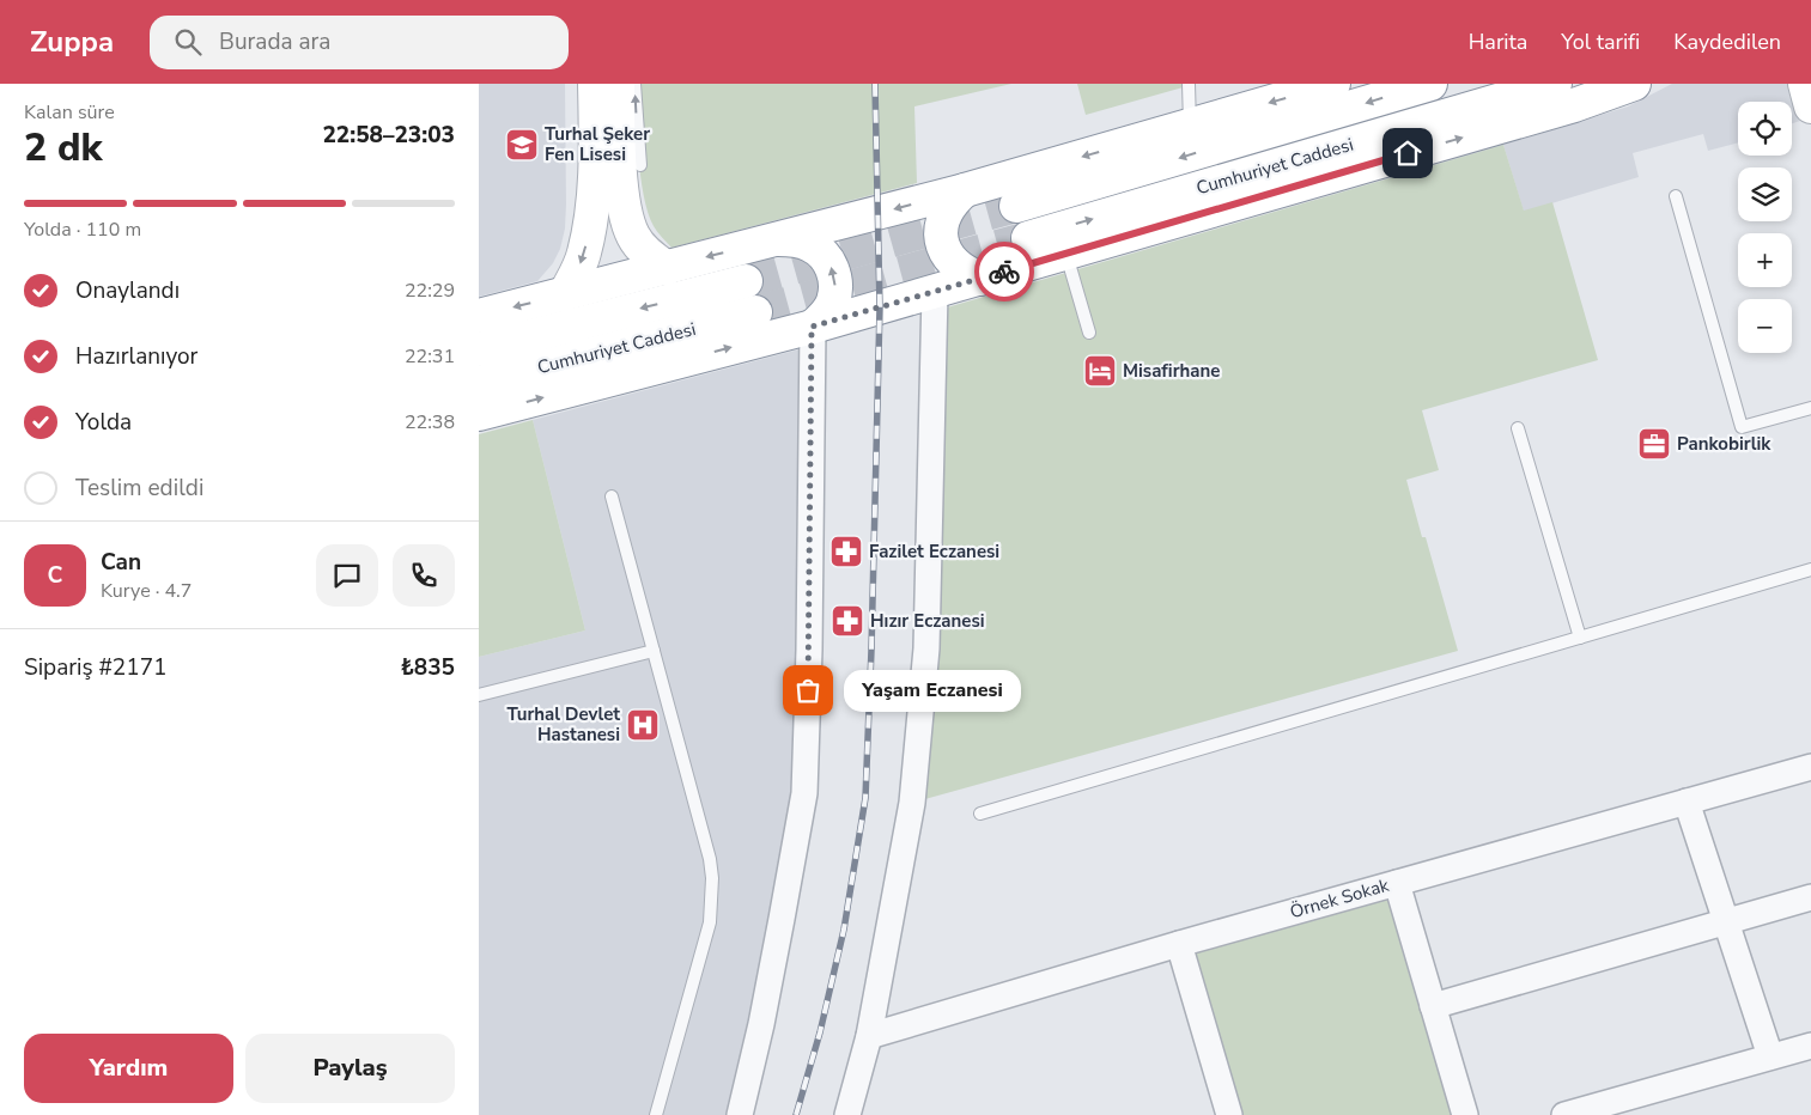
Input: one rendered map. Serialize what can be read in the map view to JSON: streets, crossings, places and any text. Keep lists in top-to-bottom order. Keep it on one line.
{"streets":{"main road":["Cumhuriyet Caddesi"],"street":["Örnek Sokak"]},"places":{"school or university":["Turhal Şeker Fen Lisesi"],"hotel":["Misafirhane"],"office":["Pankobirlik"],"pharmacy":["Fazilet Eczanesi","Hızır Eczanesi"],"other":["Yaşam Eczanesi"],"hospital":["Turhal Devlet Hastanesi"]},"page":{"header":"Zuppa","search":"Burada ara","nav":["Harita","Yol tarifi","Kaydedilen"],"heading":["2 dk","Kalan süre","22:58–23:03"],"panel":["Can","Kurye · 4.7","Sipariş #2171","₺835"],"map_buttons":["+","−"],"bar":"Yolda · 110 m","list":[["Onaylandı","22:29"],["Hazırlanıyor","22:31"],["Yolda","22:38"],"Teslim edildi"],"round":"C","bubble":"Yaşam Eczanesi","buttons":["Yardım","Paylaş"]}}
